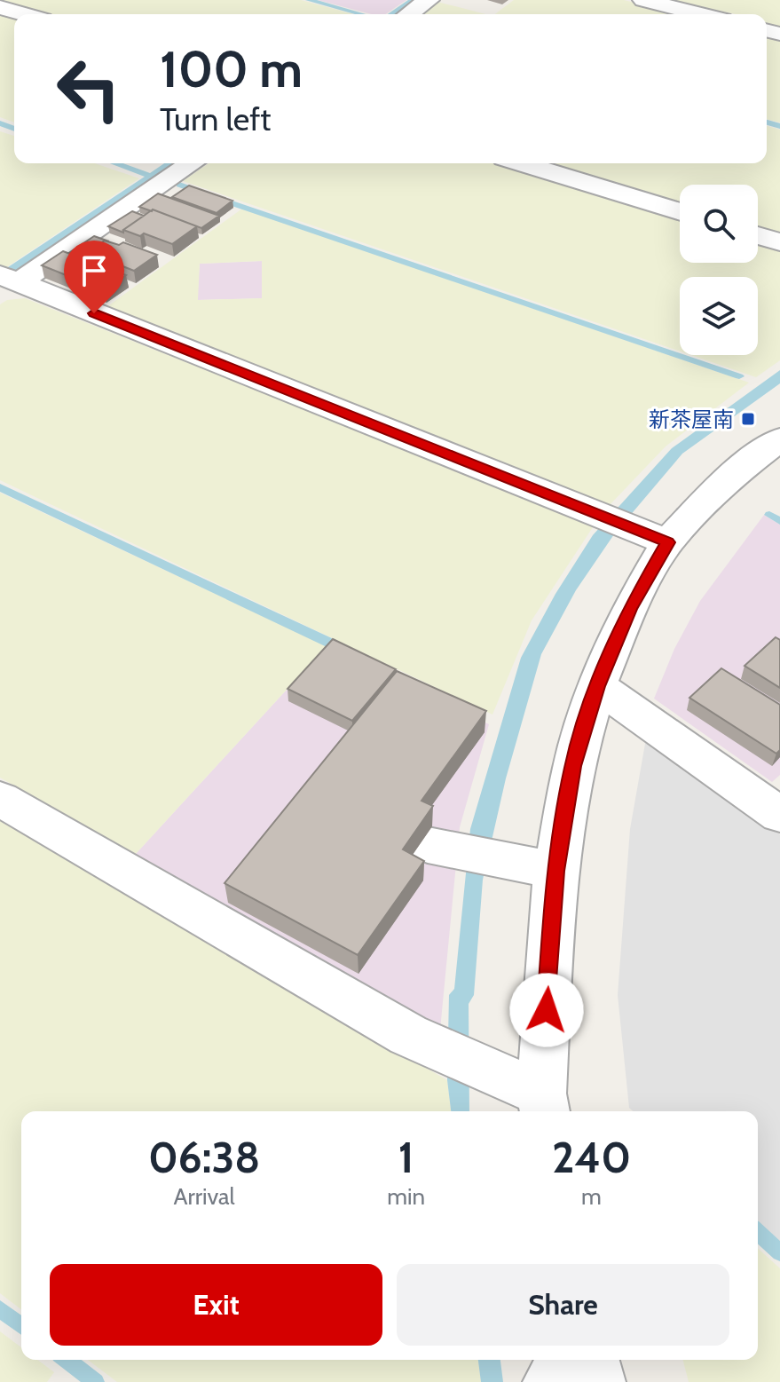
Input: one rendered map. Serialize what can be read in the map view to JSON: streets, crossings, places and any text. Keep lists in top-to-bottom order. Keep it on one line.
{"places":{"transit":["新茶屋南"]},"page":{"turn":["100 m","Turn left"],"eta":["06:38","Arrival","1","min","240","m"],"buttons":["Exit","Share"]}}
